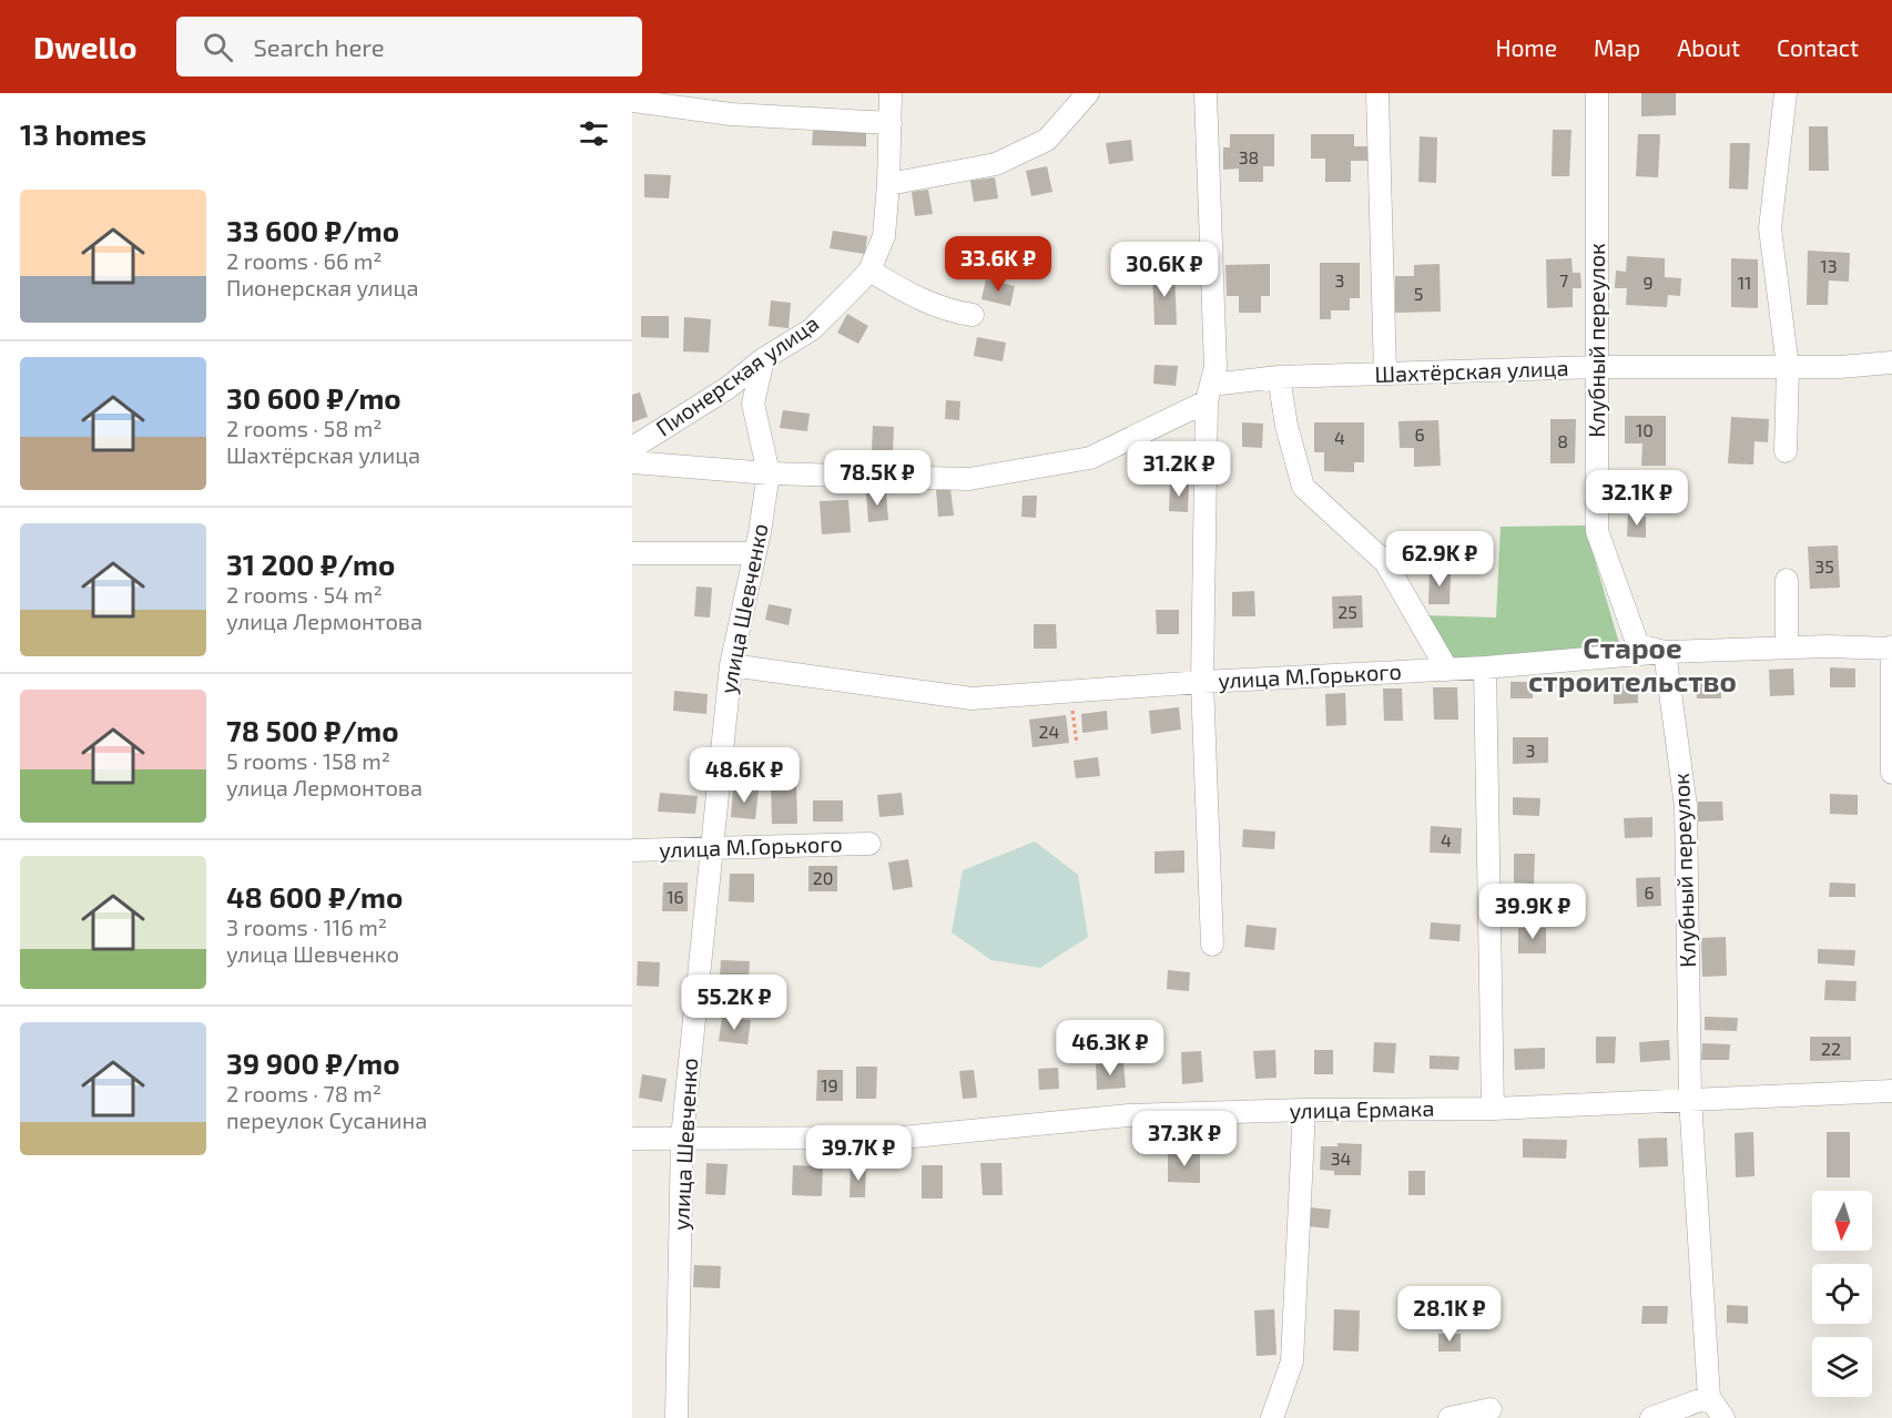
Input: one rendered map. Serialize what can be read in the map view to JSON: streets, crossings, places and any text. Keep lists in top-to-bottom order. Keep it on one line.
{"streets":{"street":["Клубный переулок","Шахтёрская улица","Пионерская улица","улица Шевченко","улица М.Горького","улица Ермака"]},"crossings":[["Клубный переулок","Шахтёрская улица"],["Клубный переулок","улица М.Горького"],["Клубный переулок","улица Ермака"],["Шахтёрская улица","улица Шевченко"],["Пионерская улица","улица Шевченко"],["улица Шевченко","улица М.Горького"],["улица Шевченко","улица Ермака"]],"districts":["Старое строительство"],"house_numbers":["38","13","3","7","9","11","5","10","6","4","8","35","25","24","3","4","20","6","16","22","19","34"],"north":"bottom","page":{"header":"Dwello","search":"Search here","nav":["Home","Map","About","Contact"],"heading":"13 homes","list":[{"name":"33 600 ₽/mo","note":"2 rooms · 66 m² · Пионерская улица"},{"name":"30 600 ₽/mo","note":"2 rooms · 58 m² · Шахтёрская улица"},{"name":"31 200 ₽/mo","note":"2 rooms · 54 m² · улица Лермонтова"},{"name":"78 500 ₽/mo","note":"5 rooms · 158 m² · улица Лермонтова"},{"name":"48 600 ₽/mo","note":"3 rooms · 116 m² · улица Шевченко"},{"name":"39 900 ₽/mo","note":"2 rooms · 78 m² · переулок Сусанина"}],"price":["33.6K ₽","30.6K ₽","31.2K ₽","78.5K ₽","32.1K ₽","62.9K ₽","48.6K ₽","39.9K ₽","55.2K ₽","46.3K ₽","37.3K ₽","39.7K ₽","28.1K ₽"]}}
